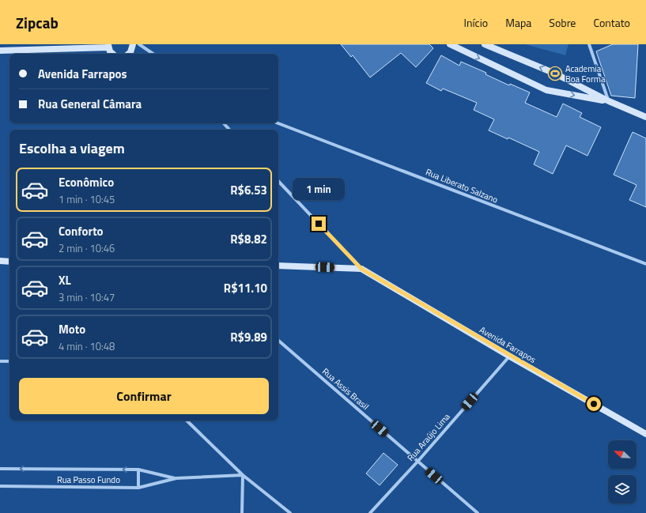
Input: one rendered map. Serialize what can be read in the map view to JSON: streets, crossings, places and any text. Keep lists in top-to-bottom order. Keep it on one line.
{"streets":{"street":["Rua Liberato Salzano","Avenida Farrapos","Rua Assis Brasil","Rua Araújo Lima","Rua Passo Fundo"]},"crossings":[["Avenida Farrapos","Rua Araújo Lima"],["Rua Assis Brasil","Rua Araújo Lima"]],"places":{"sports":["Academia Boa Forma"]},"north":"top left","page":{"header":"Zipcab","nav":["Início","Mapa","Sobre","Contato"],"banner":["Avenida Farrapos","Rua General Câmara"],"heading":"Escolha a viagem","list":[{"name":"Econômico","note":"1 min · 10:45","value":"R$6.53"},{"name":"Conforto","note":"2 min · 10:46","value":"R$8.82"},{"name":"XL","note":"3 min · 10:47","value":"R$11.10"},{"name":"Moto","note":"4 min · 10:48","value":"R$9.89"}],"bubble":"1 min","buttons":"Confirmar"}}
